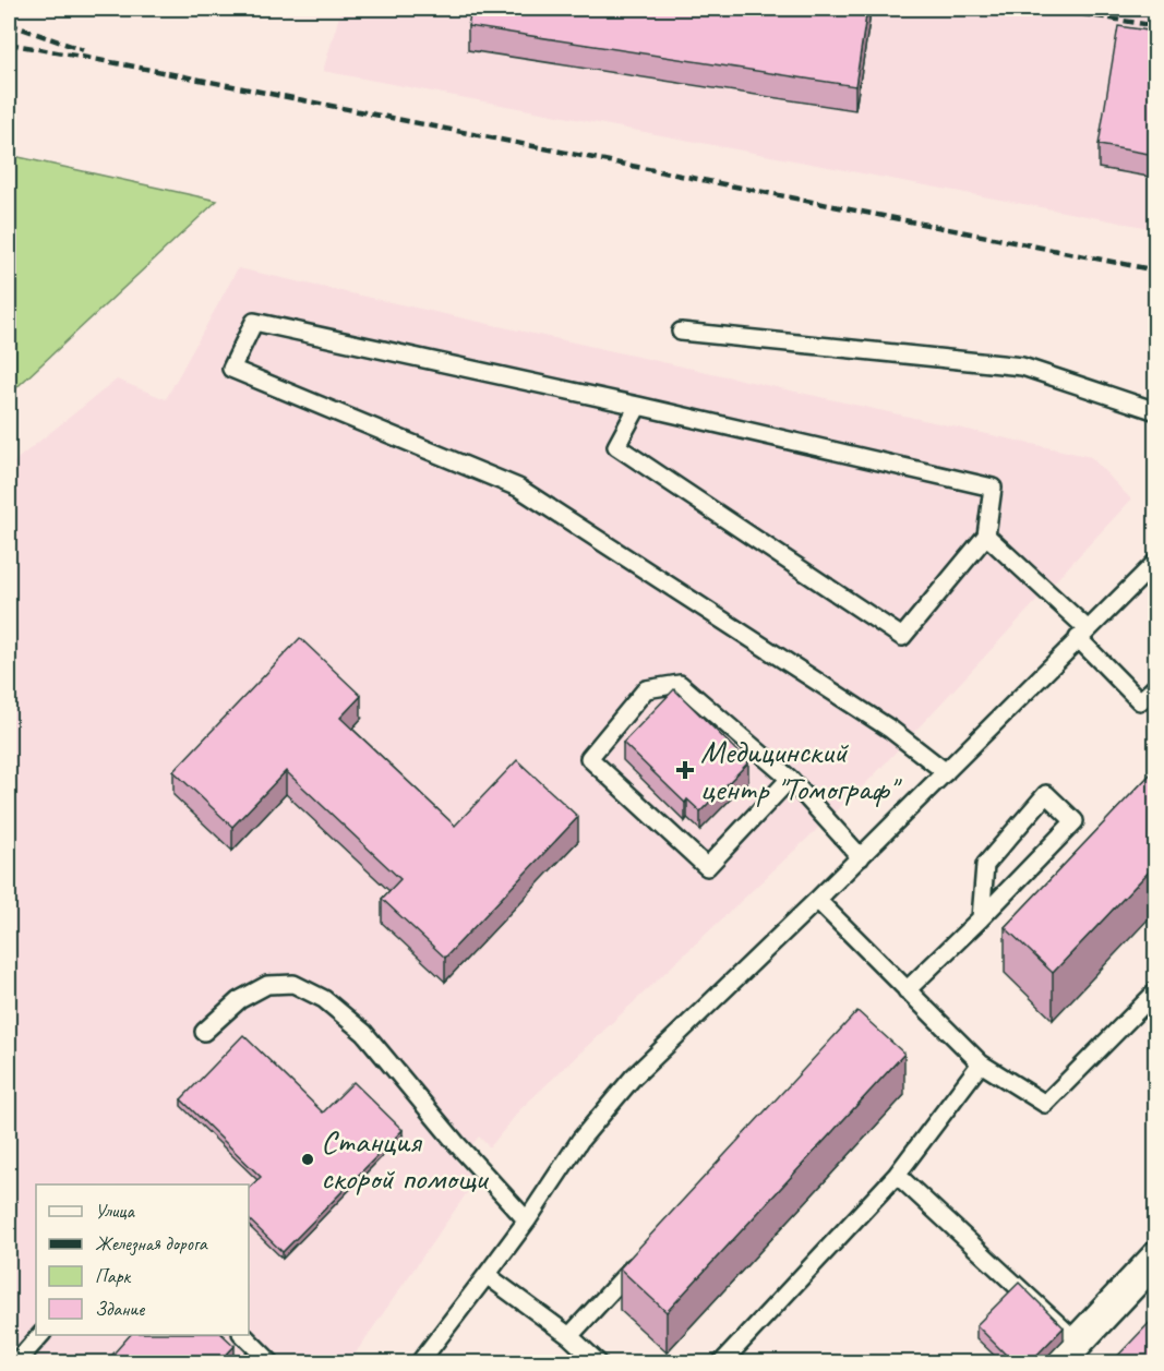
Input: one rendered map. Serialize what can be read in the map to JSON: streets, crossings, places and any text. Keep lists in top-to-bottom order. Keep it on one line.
{"places":{"health":["Медицинский центр \"Томограф\""],"other":["Станция скорой помощи"]},"legend":["Улица","Железная дорога","Парк","Здание"]}
